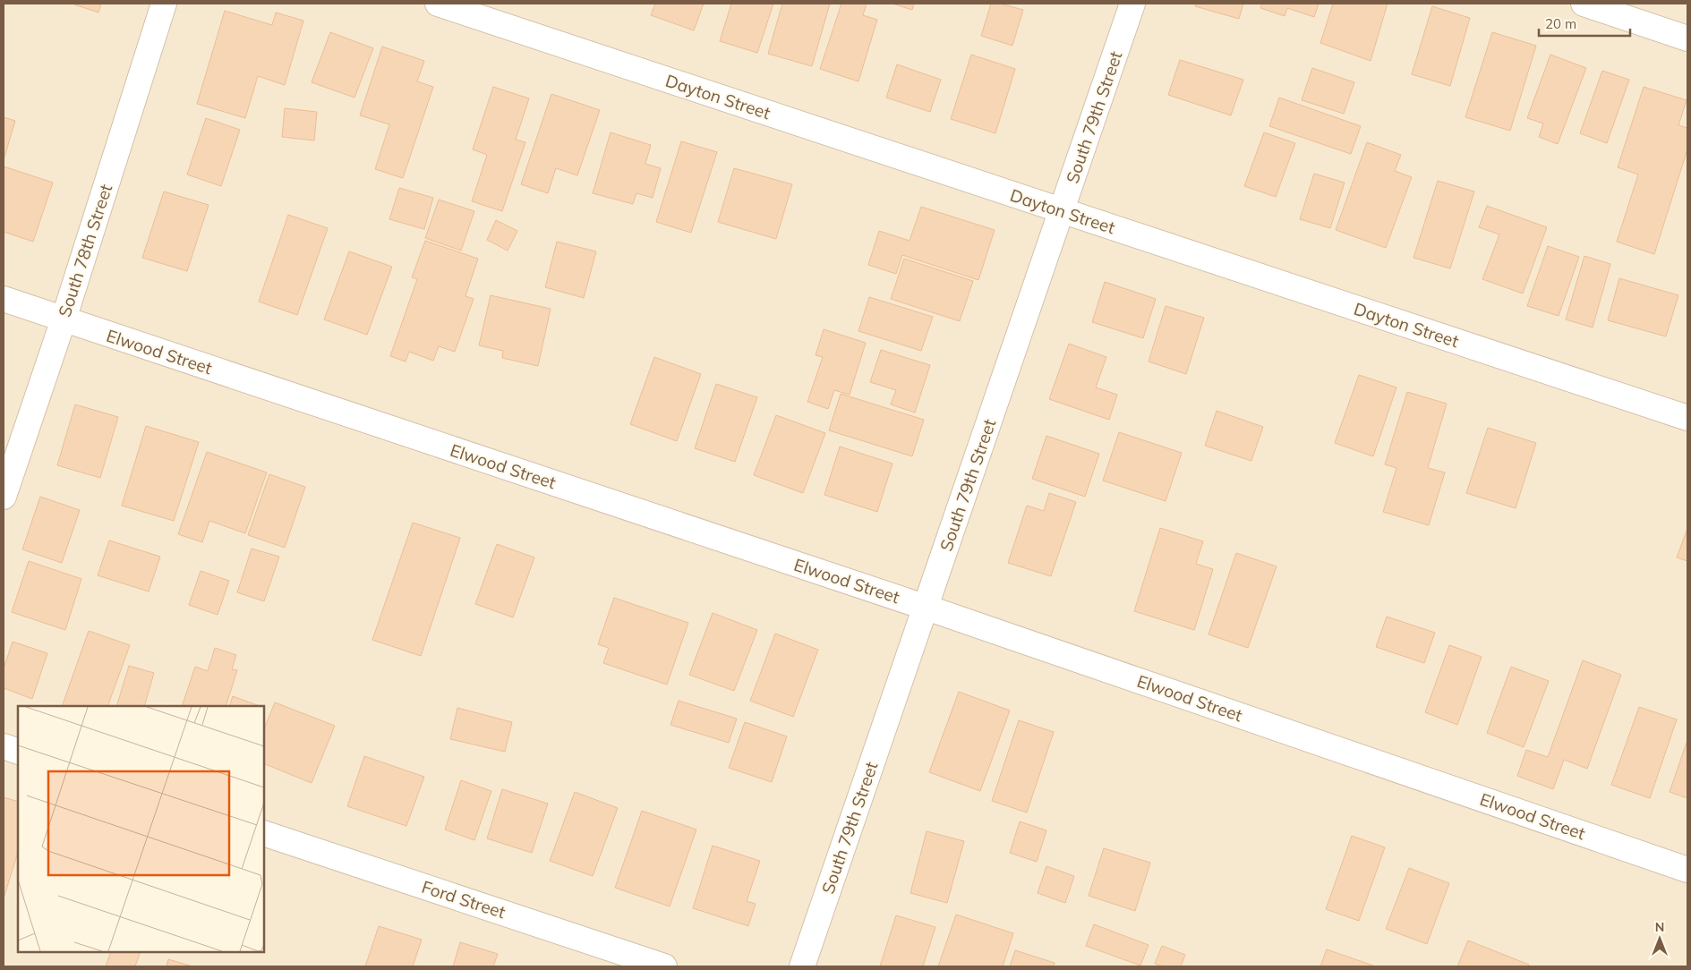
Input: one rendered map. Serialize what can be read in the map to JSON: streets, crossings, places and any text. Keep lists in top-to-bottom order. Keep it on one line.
{"streets":{"street":["Dayton Street","South 79th Street","South 78th Street","Elwood Street","Ford Street"]},"crossings":[["Dayton Street","South 79th Street"],["South 79th Street","Elwood Street"],["South 78th Street","Elwood Street"]],"scale_bar":"20 m","north":"top"}
